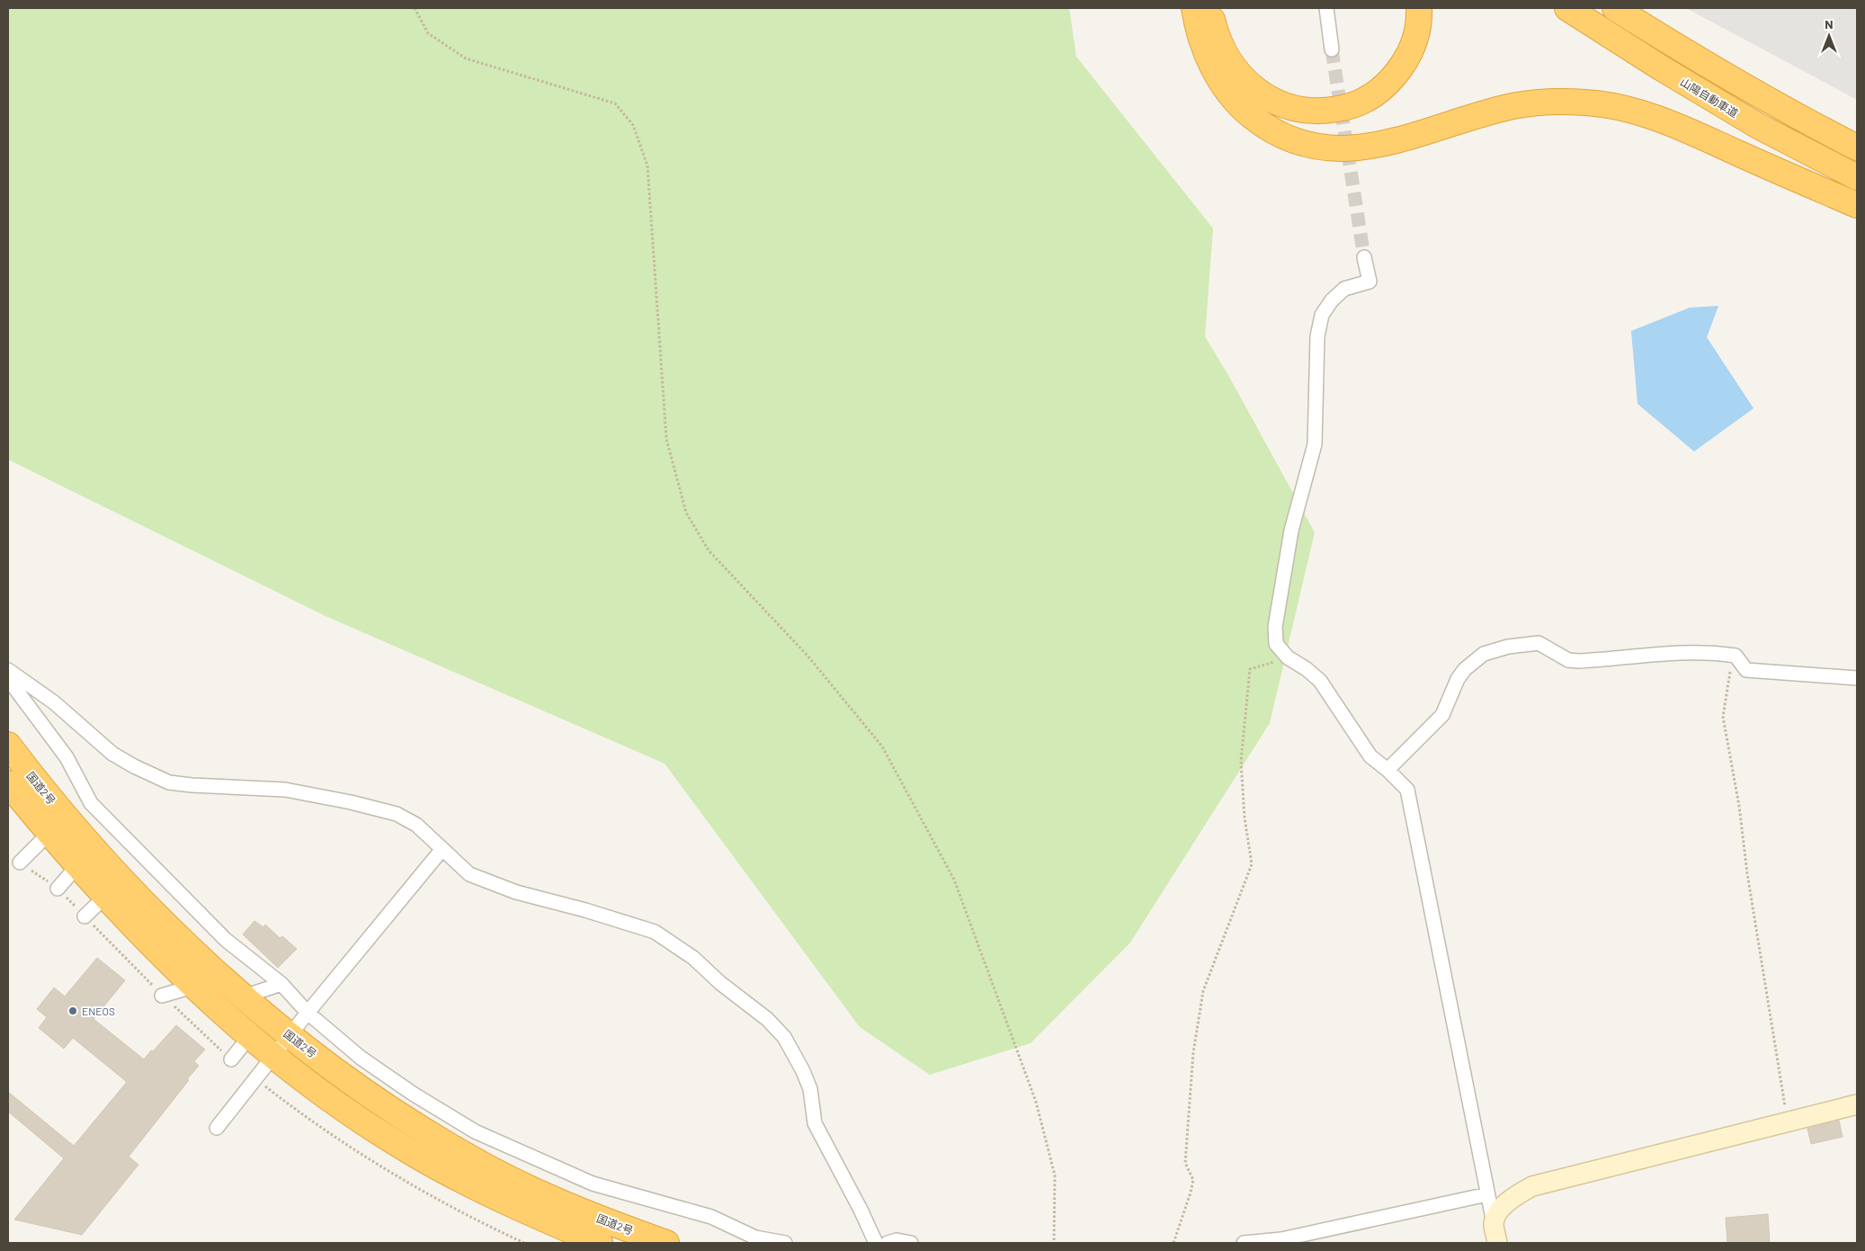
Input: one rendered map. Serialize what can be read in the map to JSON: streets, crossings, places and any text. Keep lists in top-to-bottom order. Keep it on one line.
{"streets":{"highway":["山陽自動車道","国道2号"]},"places":["ENEOS"],"north":"top"}
